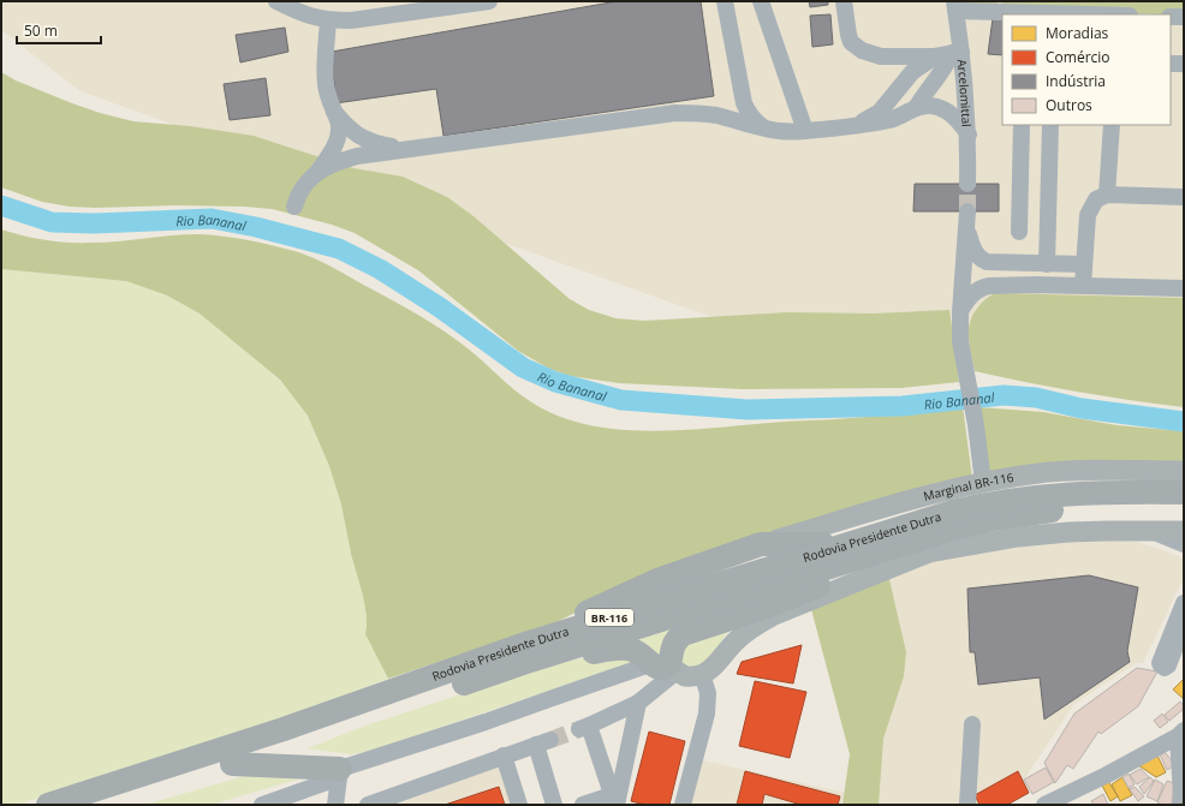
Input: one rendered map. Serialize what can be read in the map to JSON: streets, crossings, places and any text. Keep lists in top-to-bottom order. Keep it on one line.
{"streets":{"highway":["Rodovia Presidente Dutra","BR-116"],"main road":["Marginal BR-116"],"street":["Arcelomittal"]},"water":["Rio Bananal"],"legend":["Moradias","Comércio","Indústria","Outros"],"scale_bar":"50 m"}
